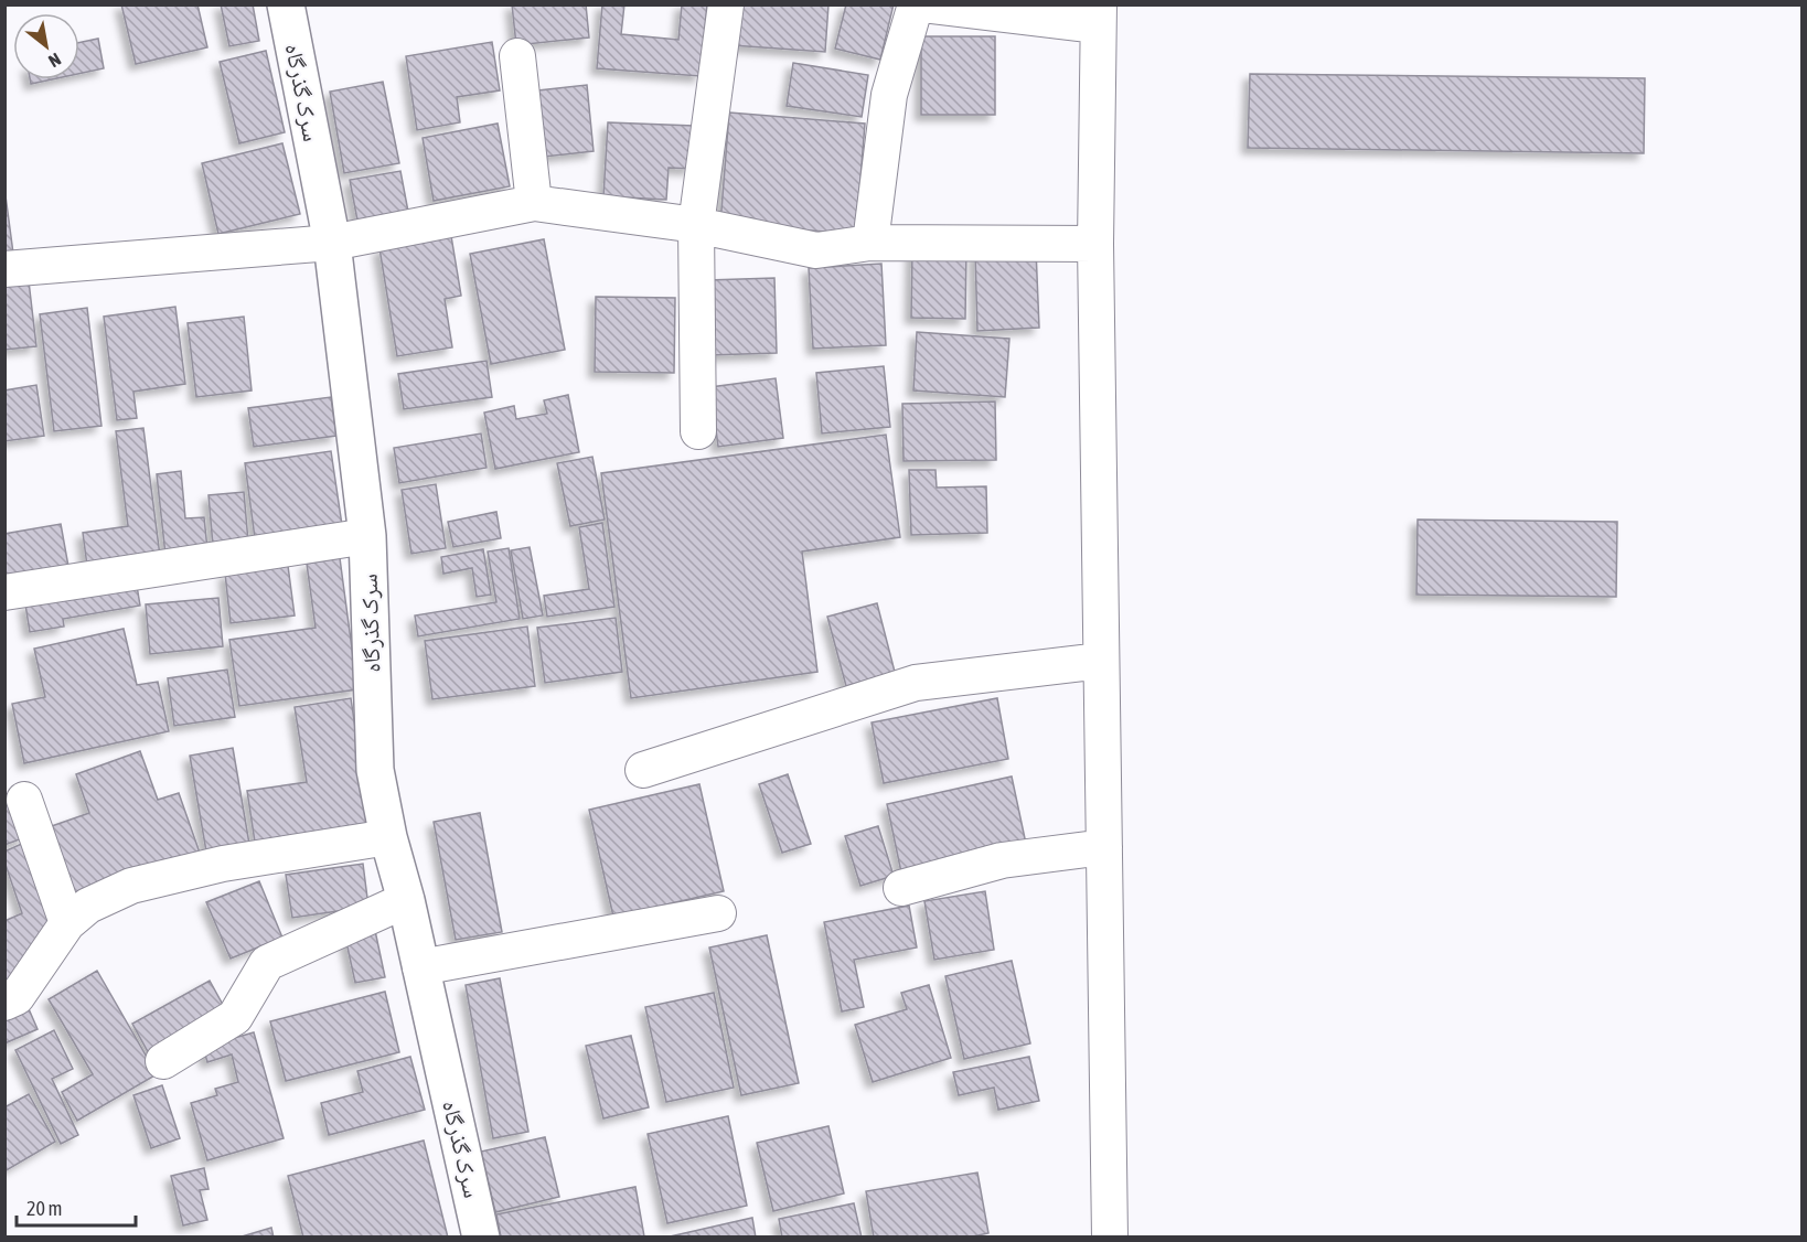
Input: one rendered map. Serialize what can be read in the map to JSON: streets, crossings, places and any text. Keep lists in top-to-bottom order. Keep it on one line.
{"streets":{"street":["سرک گذرگاه"]},"scale_bar":"20 m","north":"bottom right"}
